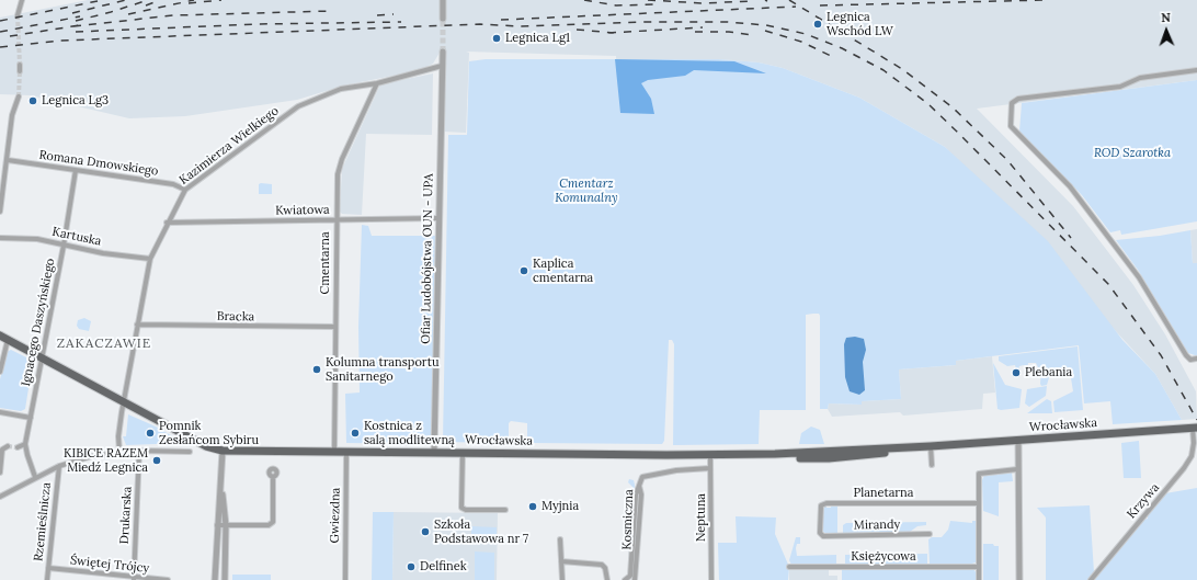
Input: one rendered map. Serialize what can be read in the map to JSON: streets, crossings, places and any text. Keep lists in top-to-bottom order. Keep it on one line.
{"streets":{"main road":["Wrocławska"],"street":["Kazimierza Wielkiego","Romana Dmowskiego","Kwiatowa","Kartuska","Ofiar Ludobójstwa OUN - UPA","Cmentarna","Bracka","Ignacego Daszyńskiego","Planetarna","Krzywa","Drukarska","Gwiezdna","Neptuna","Kosmiczna","Rzemieślnicza","Mirandy","Księżycowa","Świętej Trójcy"]},"crossings":[["Kazimierza Wielkiego","Romana Dmowskiego"],["Kazimierza Wielkiego","Kwiatowa"],["Kazimierza Wielkiego","Kartuska"],["Kazimierza Wielkiego","Ofiar Ludobójstwa OUN - UPA"],["Kazimierza Wielkiego","Cmentarna"],["Kazimierza Wielkiego","Bracka"],["Kazimierza Wielkiego","Wrocławska"],["Romana Dmowskiego","Ignacego Daszyńskiego"],["Kwiatowa","Ofiar Ludobójstwa OUN - UPA"],["Kwiatowa","Cmentarna"],["Kartuska","Ignacego Daszyńskiego"],["Ofiar Ludobójstwa OUN - UPA","Wrocławska"],["Cmentarna","Bracka"],["Cmentarna","Wrocławska"],["Ignacego Daszyńskiego","Wrocławska"],["Wrocławska","Krzywa"],["Wrocławska","Gwiezdna"],["Wrocławska","Neptuna"],["Planetarna","Mirandy"],["Drukarska","Świętej Trójcy"],["Neptuna","Kosmiczna"],["Rzemieślnicza","Świętej Trójcy"]],"districts":["ZAKACZAWIE"],"parks":["ROD Szarotka","Cmentarz Komunalny"],"places":["Legnica Wschód LW","Legnica Lg1","Legnica Lg3","Kaplica cmentarna","Kolumna transportu Sanitarnego","Plebania","Pomnik Zesłańcom Sybiru","Kostnica z salą modlitewną","KIBICE RAZEM Miedź Legnica","Myjnia","Szkoła Podstawowa nr 7","Delfinek"],"north":"top"}
